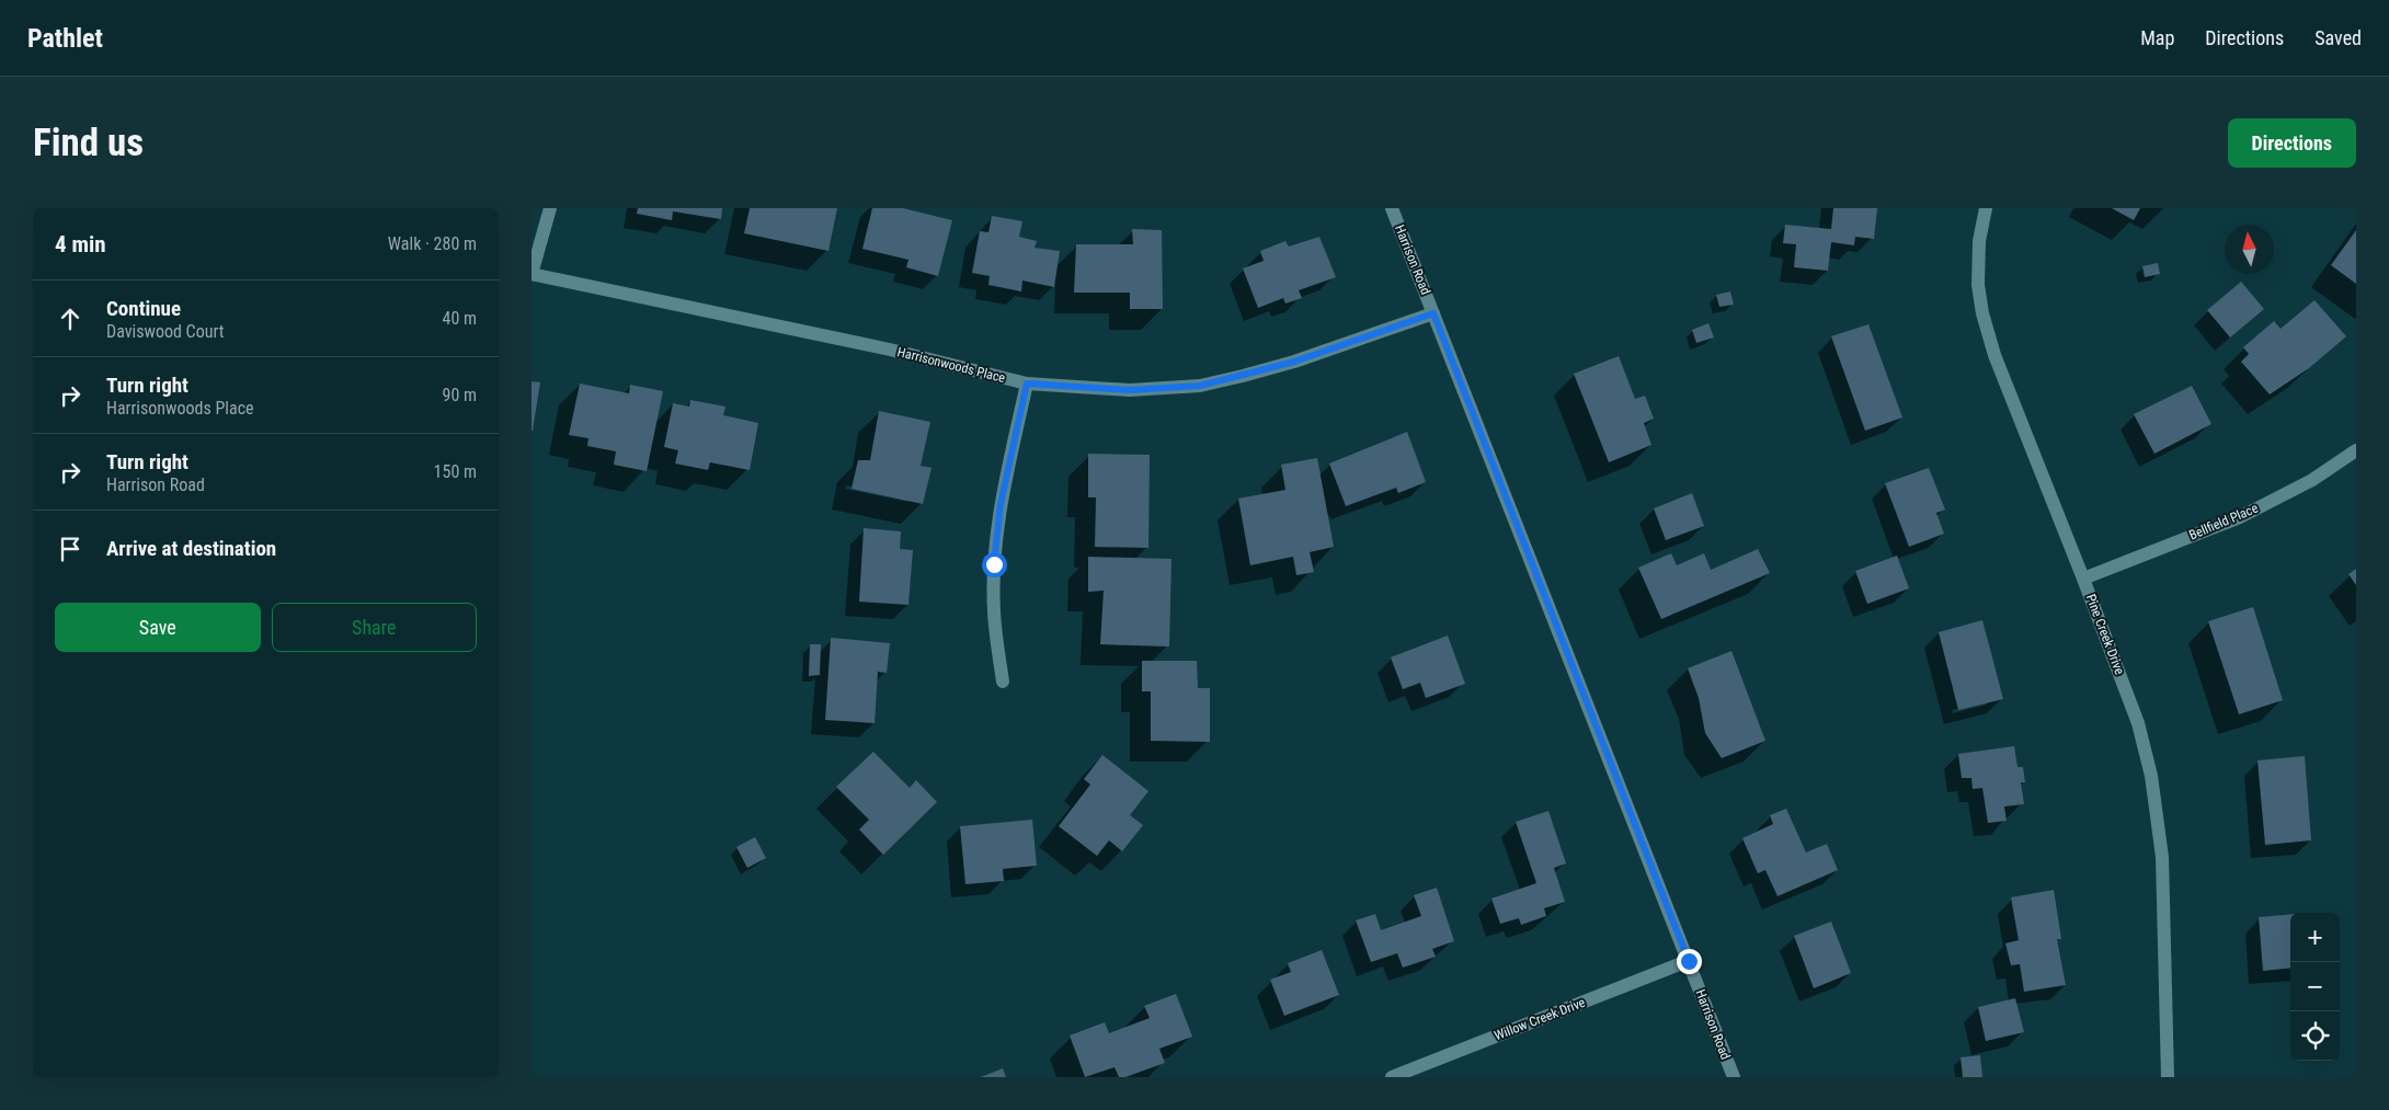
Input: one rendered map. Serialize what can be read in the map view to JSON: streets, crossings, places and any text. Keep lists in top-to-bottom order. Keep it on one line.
{"streets":{"street":["Harrison Road","Harrisonwoods Place","Bellfield Place","Pine Creek Drive","Willow Creek Drive"]},"crossings":[["Harrison Road","Harrisonwoods Place"],["Harrison Road","Willow Creek Drive"],["Bellfield Place","Pine Creek Drive"]],"north":"top","page":{"header":"Pathlet","nav":["Map","Directions","Saved"],"buttons":["Directions",["Save","Share"]],"title":"Find us","heading":["4 min","Walk · 280 m"],"list":[["Continue","Daviswood Court","40 m"],["Turn right","Harrisonwoods Place","90 m"],["Turn right","Harrison Road","150 m"],"Arrive at destination"],"map_buttons":["+","−"]}}
